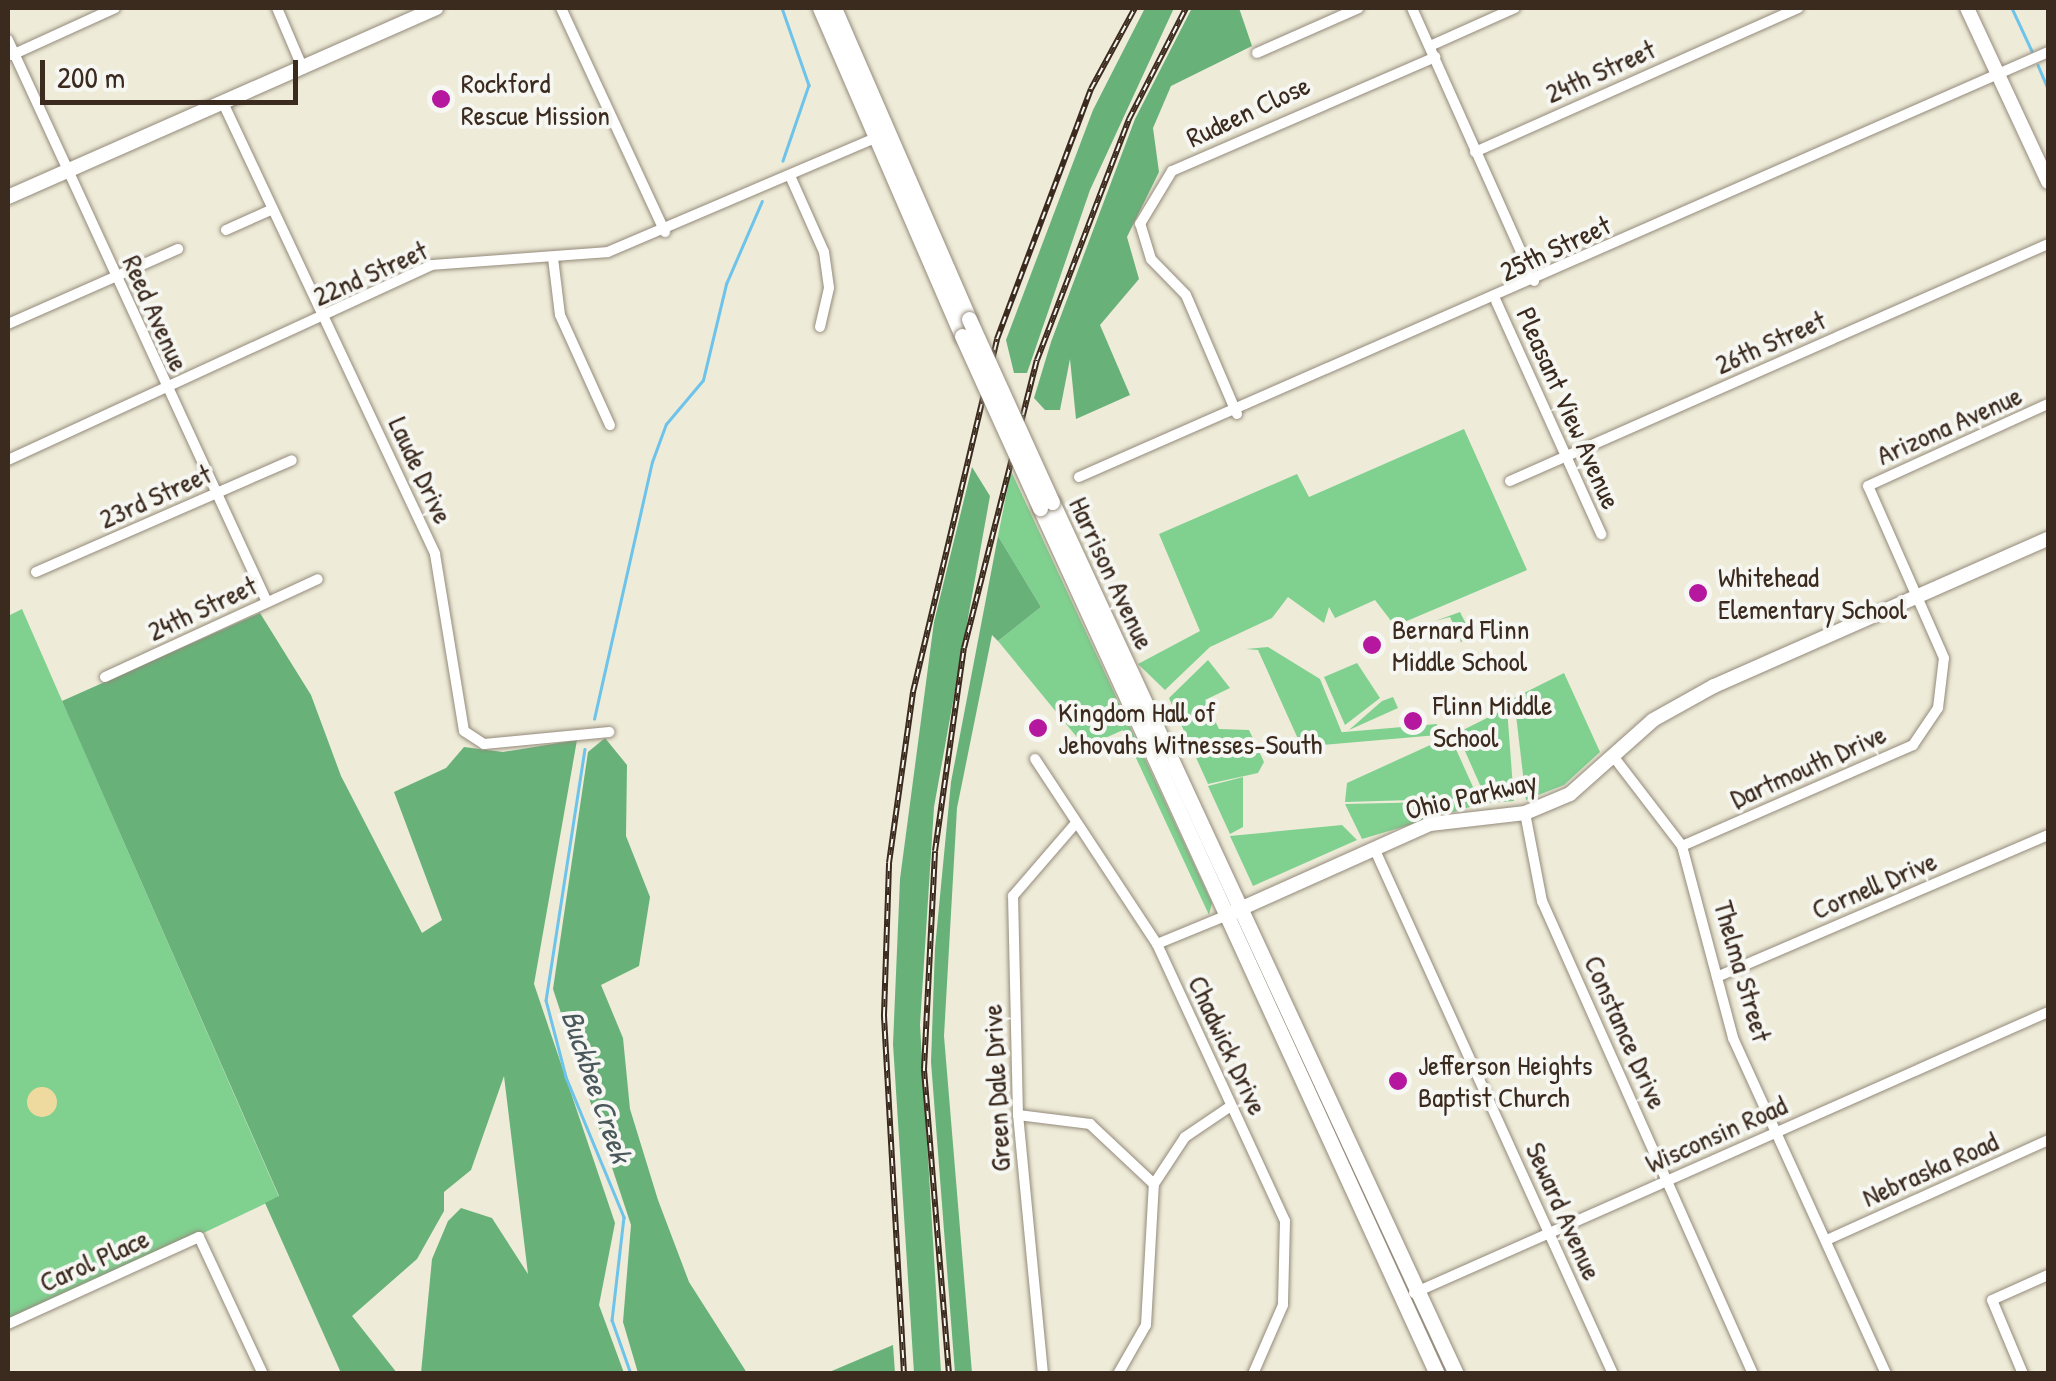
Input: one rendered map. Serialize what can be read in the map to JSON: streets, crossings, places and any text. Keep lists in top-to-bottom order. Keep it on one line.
{"streets":{"main road":["Harrison Avenue"],"street":["24th Street","Rudeen Close","25th Street","22nd Street","Reed Avenue","26th Street","Pleasant View Avenue","Arizona Avenue","Laude Drive","23rd Street","Dartmouth Drive","Ohio Parkway","Cornell Drive","Thelma Street","Constance Drive","Chadwick Drive","Green Dale Drive","Wisconsin Road","Nebraska Road","Seward Avenue","Carol Place"]},"crossings":[["24th Street","Reed Avenue"],["24th Street","Pleasant View Avenue"],["Rudeen Close","25th Street"],["Rudeen Close","Pleasant View Avenue"],["25th Street","Pleasant View Avenue"],["22nd Street","Reed Avenue"],["22nd Street","Laude Drive"],["22nd Street","Harrison Avenue"],["Reed Avenue","23rd Street"],["26th Street","Pleasant View Avenue"],["Arizona Avenue","Dartmouth Drive"],["Harrison Avenue","Ohio Parkway"],["Harrison Avenue","Wisconsin Road"],["Dartmouth Drive","Ohio Parkway"],["Dartmouth Drive","Thelma Street"],["Ohio Parkway","Thelma Street"],["Ohio Parkway","Constance Drive"],["Ohio Parkway","Chadwick Drive"],["Ohio Parkway","Seward Avenue"],["Cornell Drive","Thelma Street"],["Thelma Street","Wisconsin Road"],["Thelma Street","Nebraska Road"],["Constance Drive","Wisconsin Road"],["Chadwick Drive","Green Dale Drive"],["Wisconsin Road","Seward Avenue"]],"water":["Buckbee Creek"],"places":["Rockford Rescue Mission","Whitehead Elementary School","Bernard Flinn Middle School","Flinn Middle School","Kingdom Hall of Jehovahs Witnesses-South","Jefferson Heights Baptist Church"],"scale_bar":"200 m"}
